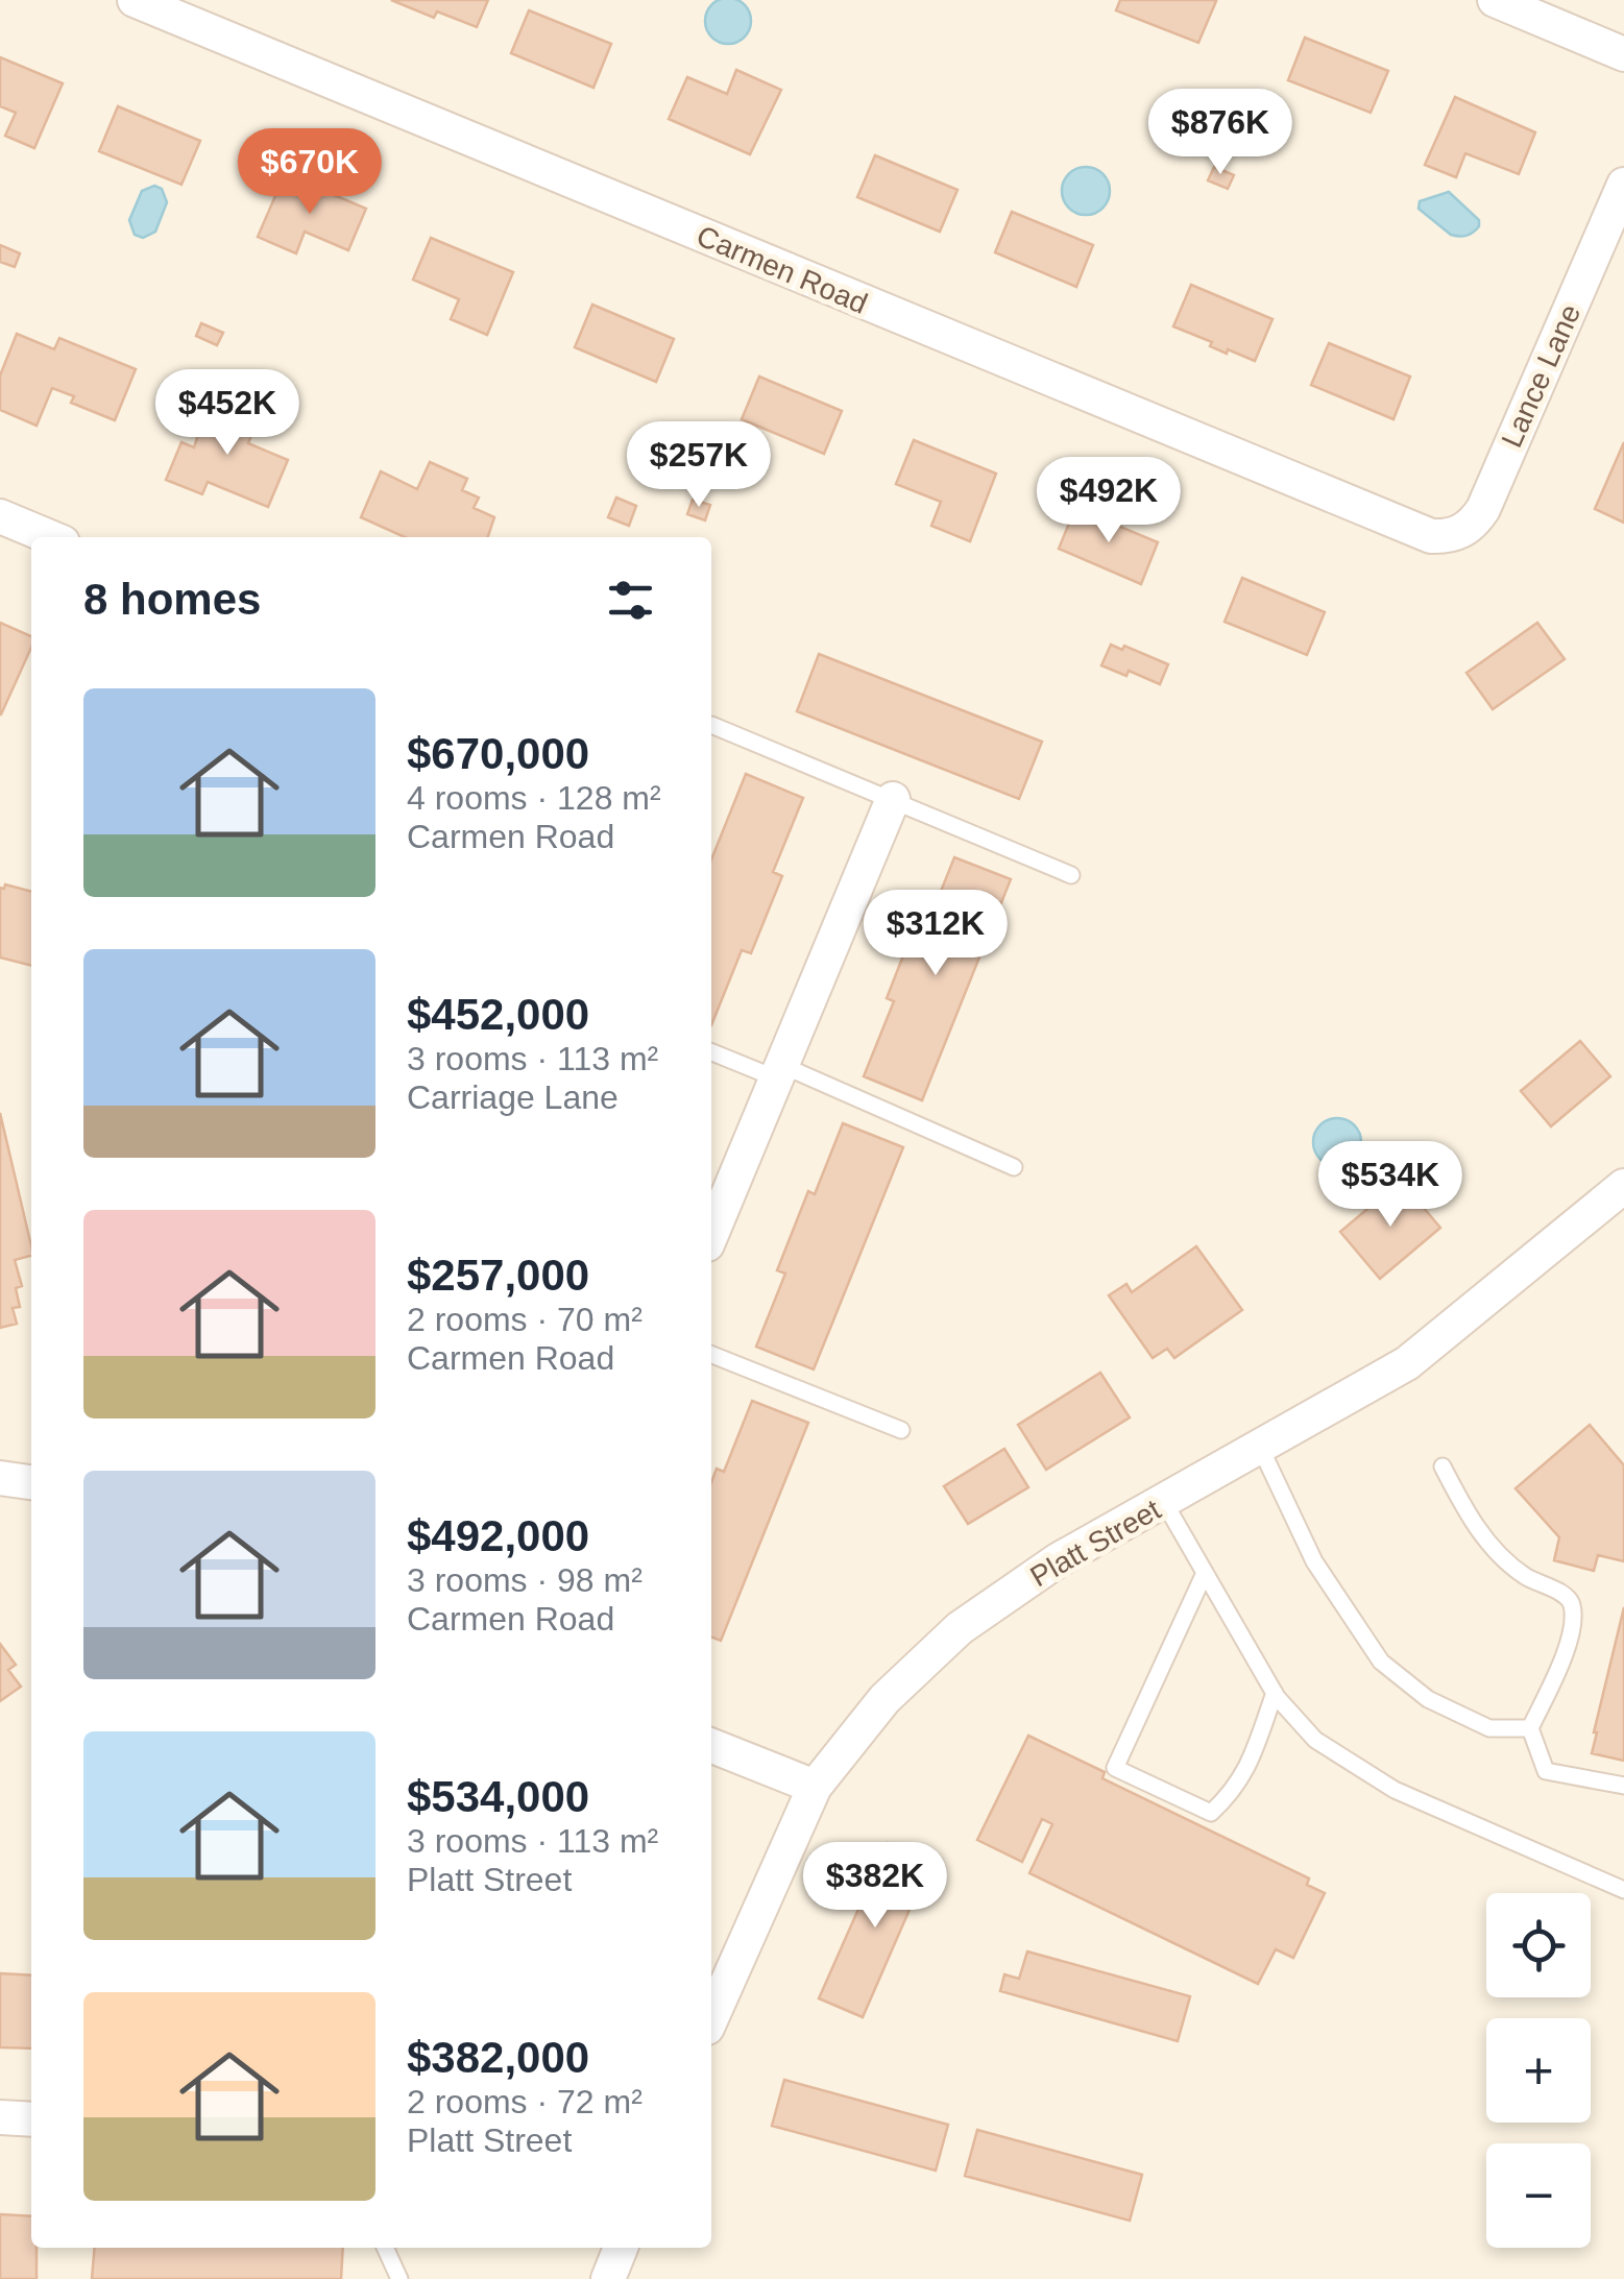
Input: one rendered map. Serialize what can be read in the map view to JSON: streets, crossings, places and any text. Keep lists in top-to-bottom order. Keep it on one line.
{"streets":{"street":["Carmen Road","Lance Lane","Platt Street"]},"crossings":[["Carmen Road","Lance Lane"]],"page":{"price":["$876K","$670K","$452K","$257K","$492K","$312K","$534K","$382K"],"heading":"8 homes","list":[{"name":"$670,000","note":"4 rooms · 128 m² · Carmen Road"},{"name":"$452,000","note":"3 rooms · 113 m² · Carriage Lane"},{"name":"$257,000","note":"2 rooms · 70 m² · Carmen Road"},{"name":"$492,000","note":"3 rooms · 98 m² · Carmen Road"},{"name":"$534,000","note":"3 rooms · 113 m² · Platt Street"},{"name":"$382,000","note":"2 rooms · 72 m² · Platt Street"}],"map_buttons":["+","−"]}}
